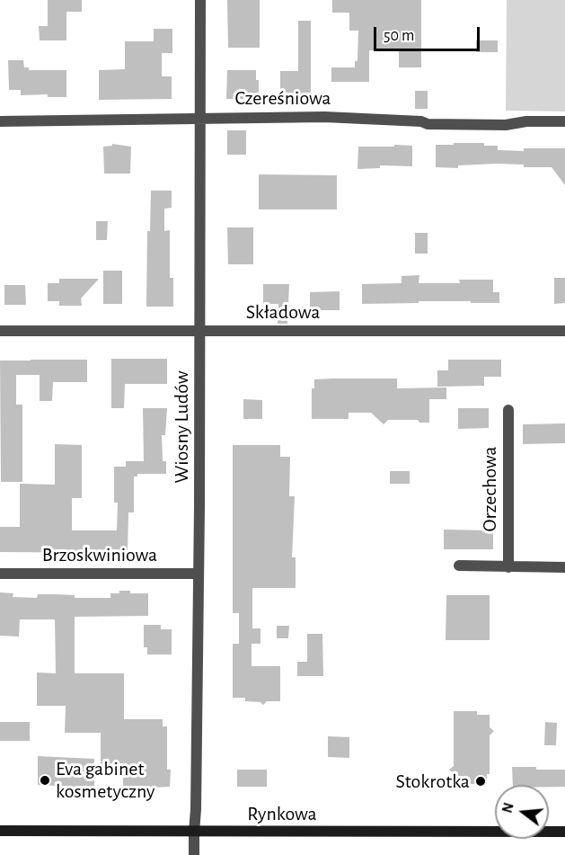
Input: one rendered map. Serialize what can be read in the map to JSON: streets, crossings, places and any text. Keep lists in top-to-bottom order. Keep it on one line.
{"streets":{"street":["Czereśniowa","Składowa","Wiosny Ludów","Orzechowa","Brzoskwiniowa","Rynkowa"]},"crossings":[["Czereśniowa","Wiosny Ludów"],["Składowa","Wiosny Ludów"],["Wiosny Ludów","Brzoskwiniowa"],["Wiosny Ludów","Rynkowa"]],"places":["Eva gabinet kosmetyczny","Stokrotka"],"scale_bar":"50 m","north":"left"}
